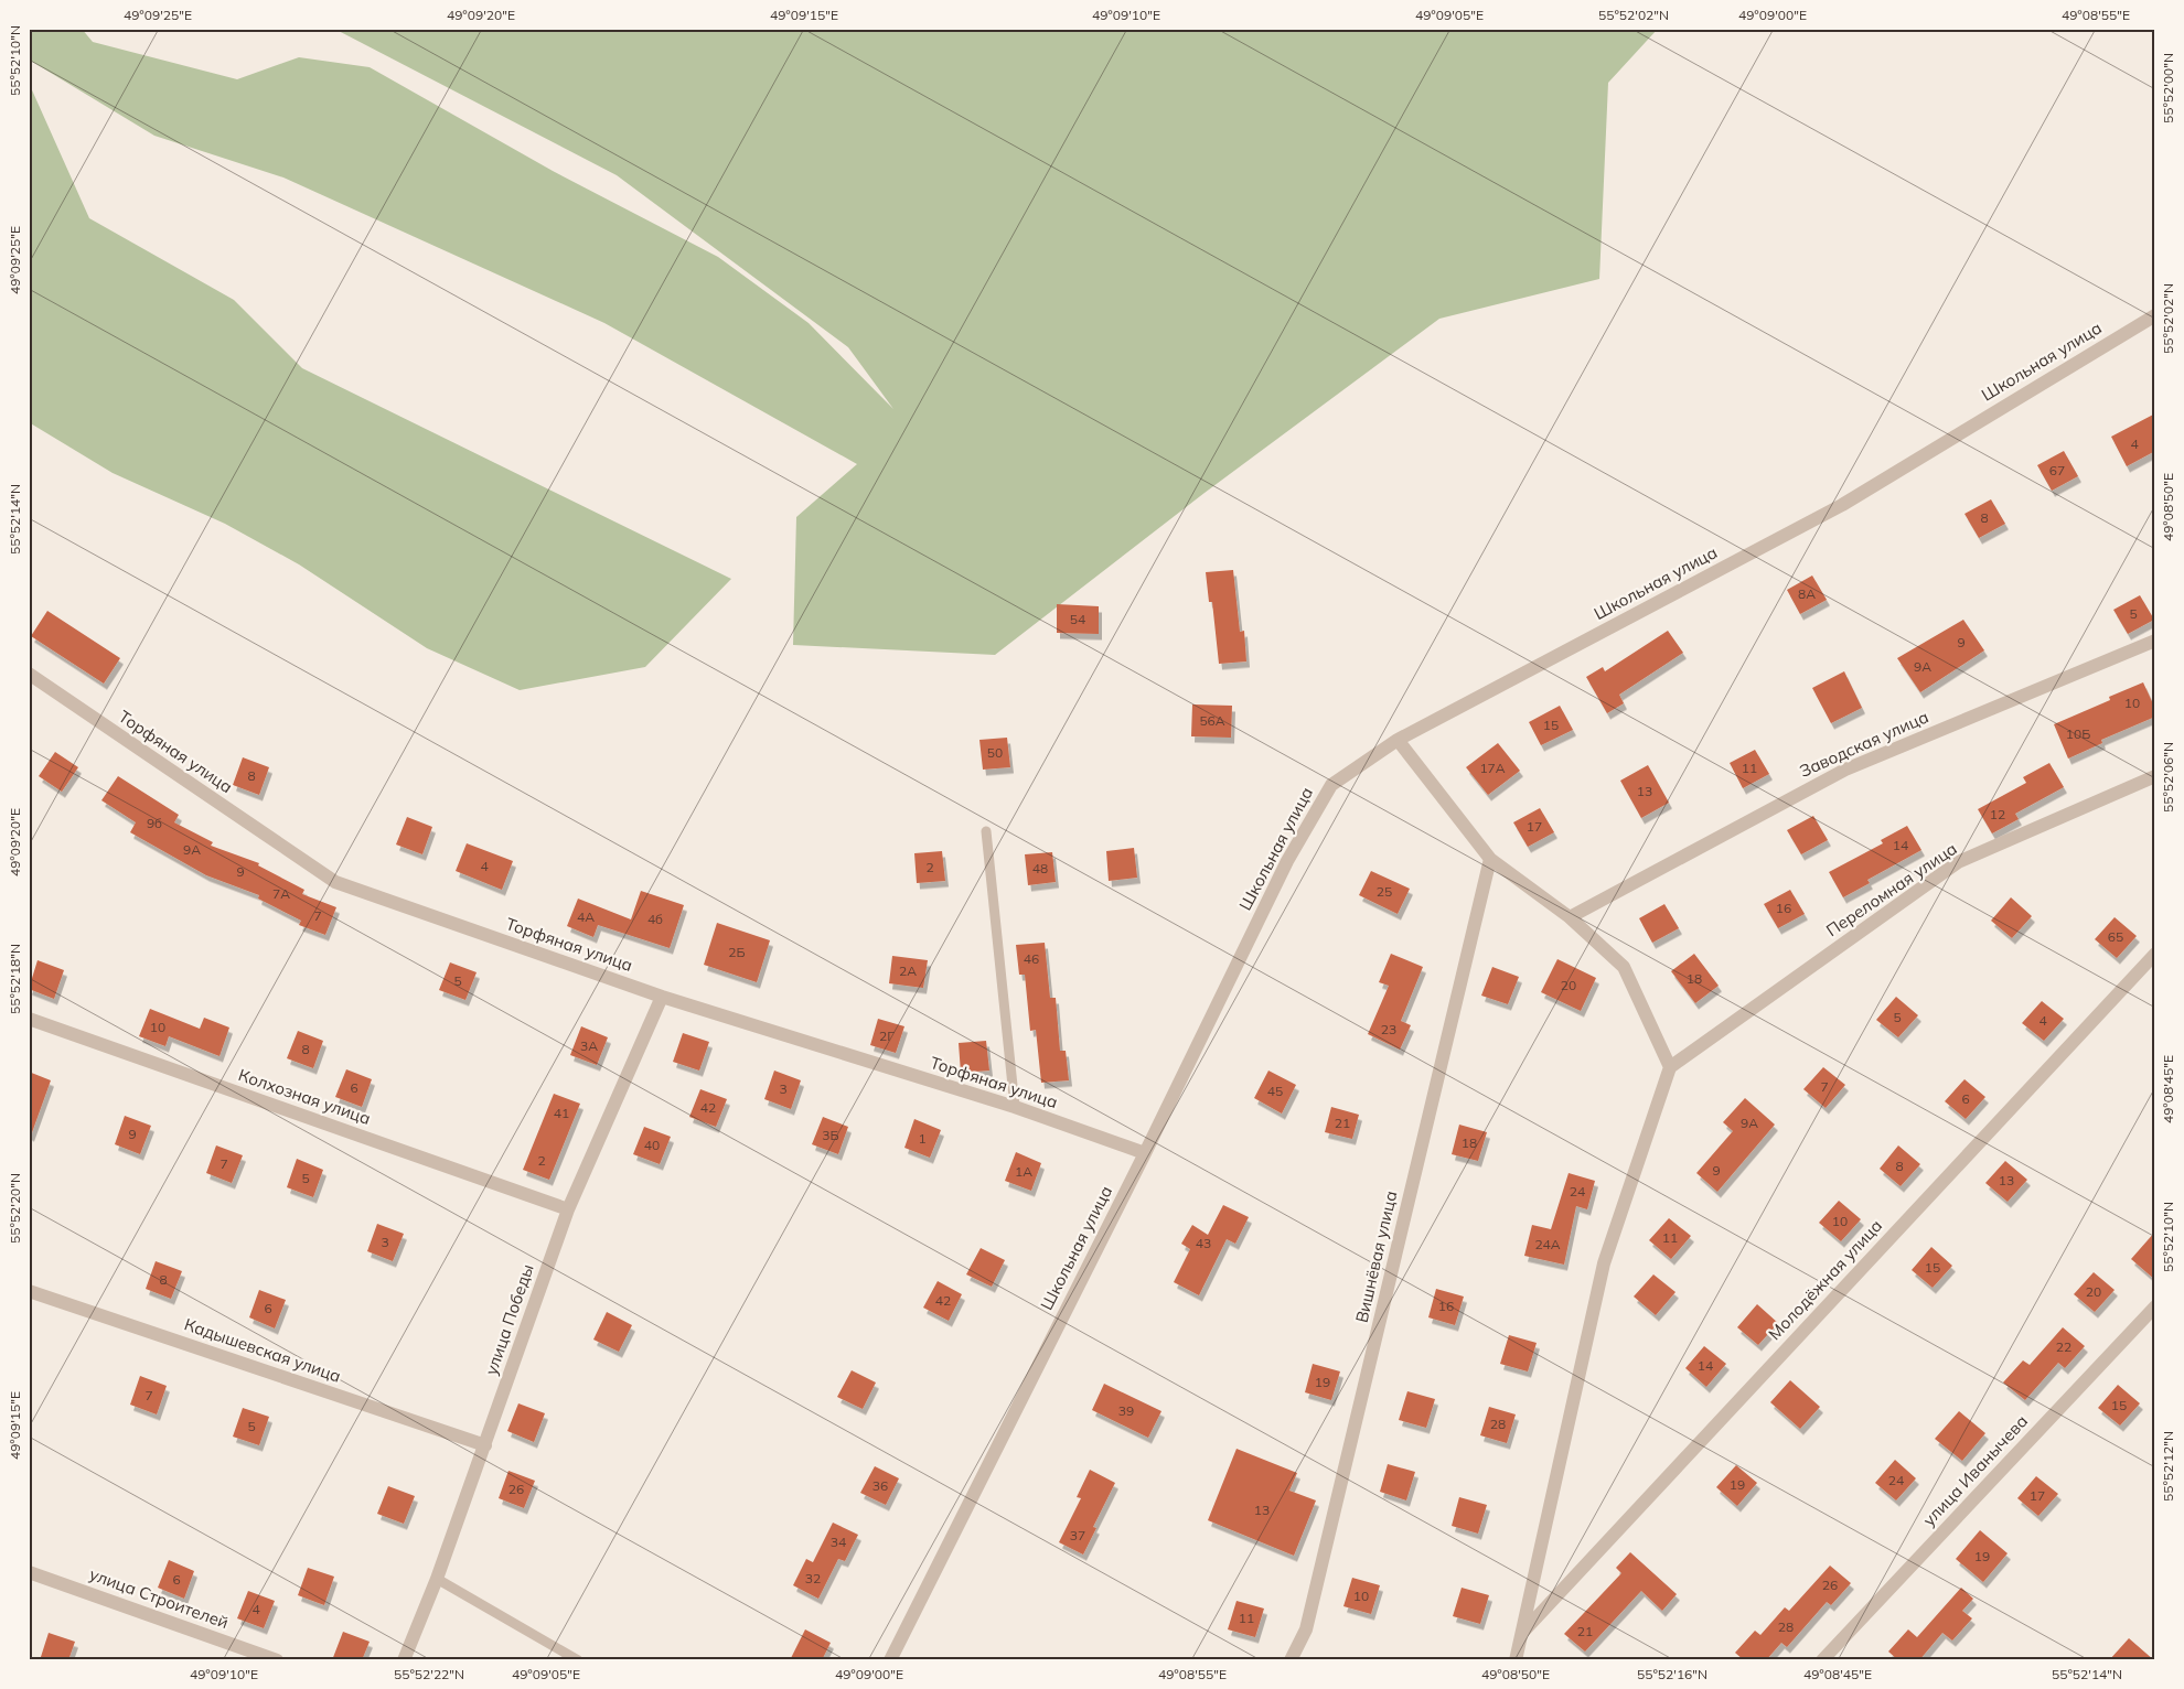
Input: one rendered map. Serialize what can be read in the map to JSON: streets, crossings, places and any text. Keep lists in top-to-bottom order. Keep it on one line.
{"streets":{"street":["Школьная улица","Заводская улица","Торфяная улица","Переломная улица","Колхозная улица","Вишнёвая улица","Молодёжная улица","улица Победы","Кадышевская улица","улица Иванычева","улица Строителей"]},"crossings":[["Школьная улица","Торфяная улица"],["Торфяная улица","улица Победы"],["Колхозная улица","улица Победы"],["улица Победы","Кадышевская улица"]],"house_numbers":["4","67","8","8А","5","54","9","9А","10","56А","15","10Б","50","17А","11","8","13","12","9б","17","14","9А","4","2","48","9","25","7А","16","7","4А","4б","65","2Б","46","2А","18","5","20","5","4","10","23","2Г","3А","8","7","6","3","45","6","42","41","21","9А","9","3Б","1","18","40","2","7","8","9","1А","5","13","24","10","11","3","43","24А","15","8","20","42","16","6","22","14","19","7","15","39","28","5","24","19","36","26","17","13","37","34","19","32","6","26","10","4","11","28","21"],"coordinates":["49°09'25\"E","49°09'20\"E","49°09'15\"E","49°09'10\"E","49°09'05\"E","55°52'02\"N","49°09'00\"E","49°08'55\"E","55°52'10\"N","55°52'00\"N","49°08'50\"E","55°52'14\"N","55°52'06\"N","55°52'18\"N","49°08'45\"E","55°52'20\"N","55°52'12\"N","55°52'22\"N","55°52'16\"N"]}
